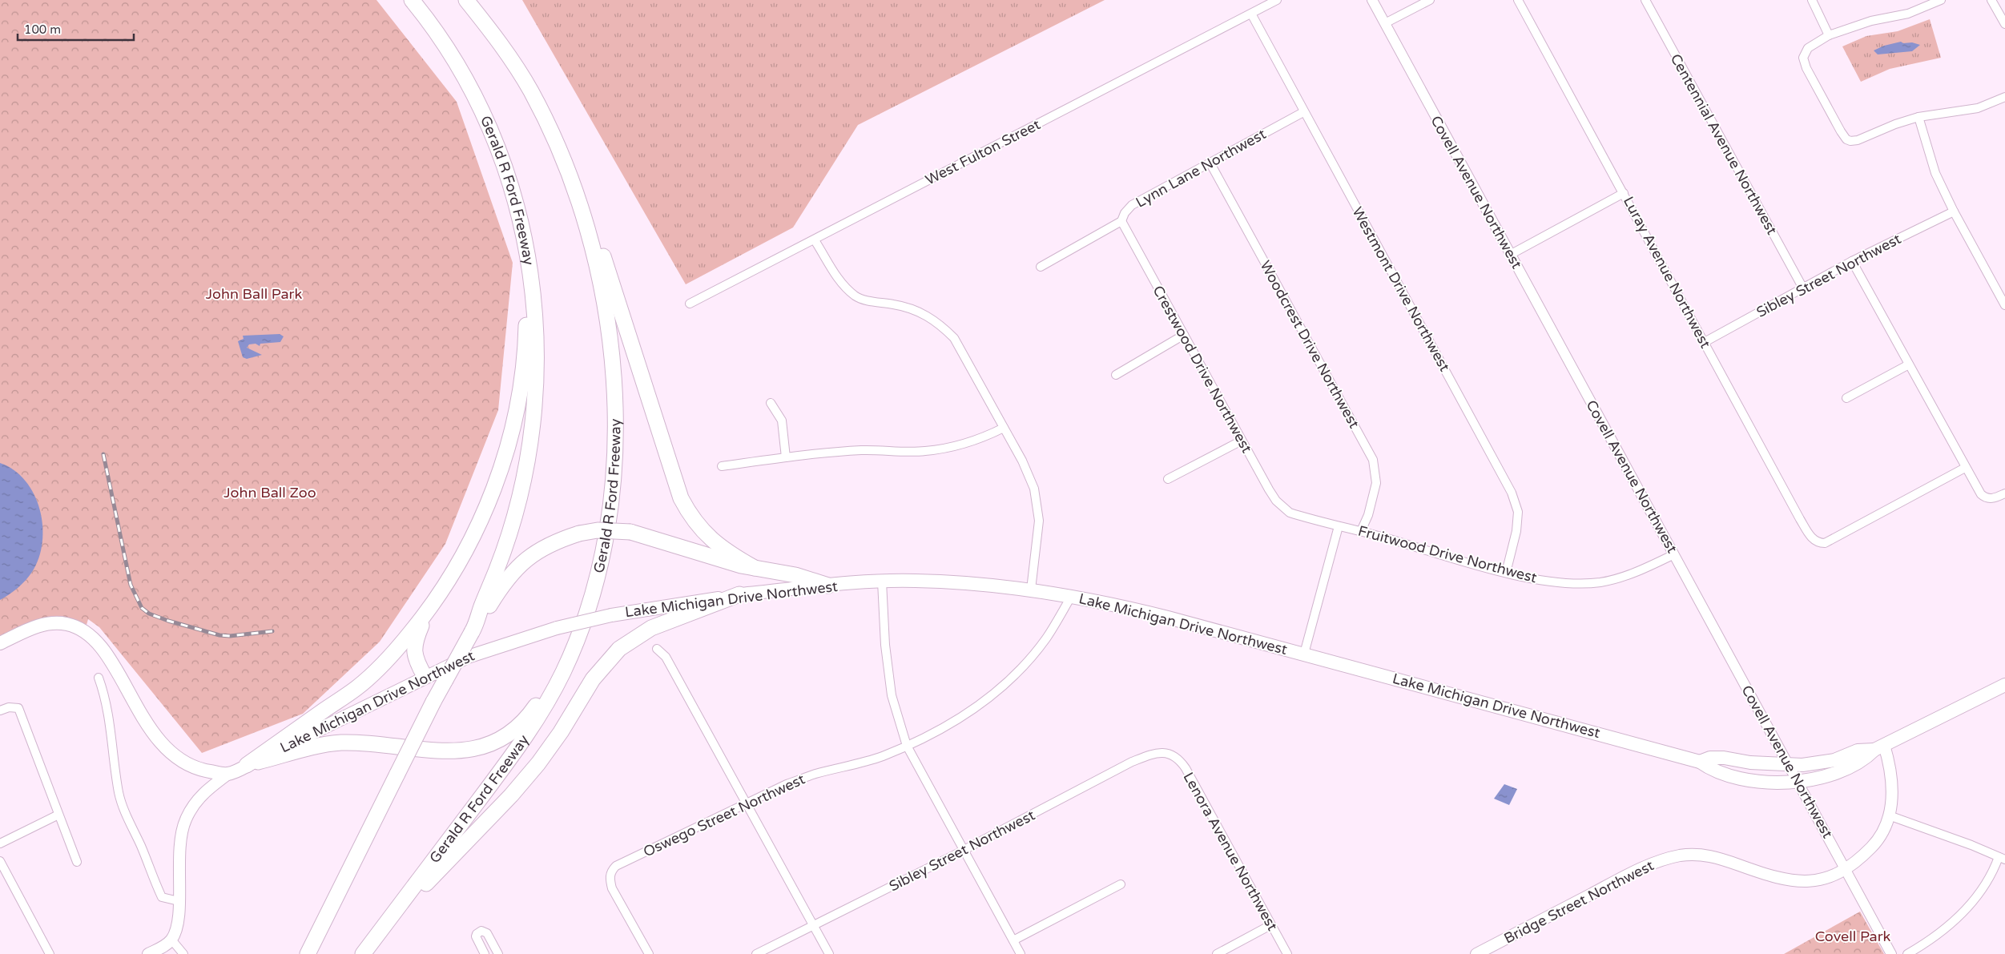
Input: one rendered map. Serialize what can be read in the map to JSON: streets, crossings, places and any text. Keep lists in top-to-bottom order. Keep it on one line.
{"streets":{"highway":["Gerald R Ford Freeway"],"main road":["Lake Michigan Drive Northwest","Bridge Street Northwest"],"street":["Centennial Avenue Northwest","West Fulton Street","Lynn Lane Northwest","Covell Avenue Northwest","Luray Avenue Northwest","Sibley Street Northwest","Westmont Drive Northwest","Woodcrest Drive Northwest","Crestwood Drive Northwest","Fruitwood Drive Northwest","Oswego Street Northwest","Lenora Avenue Northwest"]},"crossings":[["Centennial Avenue Northwest","Sibley Street Northwest"],["West Fulton Street","Westmont Drive Northwest"],["Lynn Lane Northwest","Westmont Drive Northwest"],["Lynn Lane Northwest","Woodcrest Drive Northwest"],["Lynn Lane Northwest","Crestwood Drive Northwest"],["Covell Avenue Northwest","Fruitwood Drive Northwest"],["Covell Avenue Northwest","Lake Michigan Drive Northwest"],["Covell Avenue Northwest","Bridge Street Northwest"],["Luray Avenue Northwest","Sibley Street Northwest"],["Sibley Street Northwest","Lenora Avenue Northwest"],["Westmont Drive Northwest","Fruitwood Drive Northwest"],["Woodcrest Drive Northwest","Fruitwood Drive Northwest"],["Crestwood Drive Northwest","Fruitwood Drive Northwest"],["Lake Michigan Drive Northwest","Oswego Street Northwest"],["Lake Michigan Drive Northwest","Bridge Street Northwest"]],"parks":["John Ball Park","John Ball Zoo","Covell Park"],"scale_bar":"100 m"}
